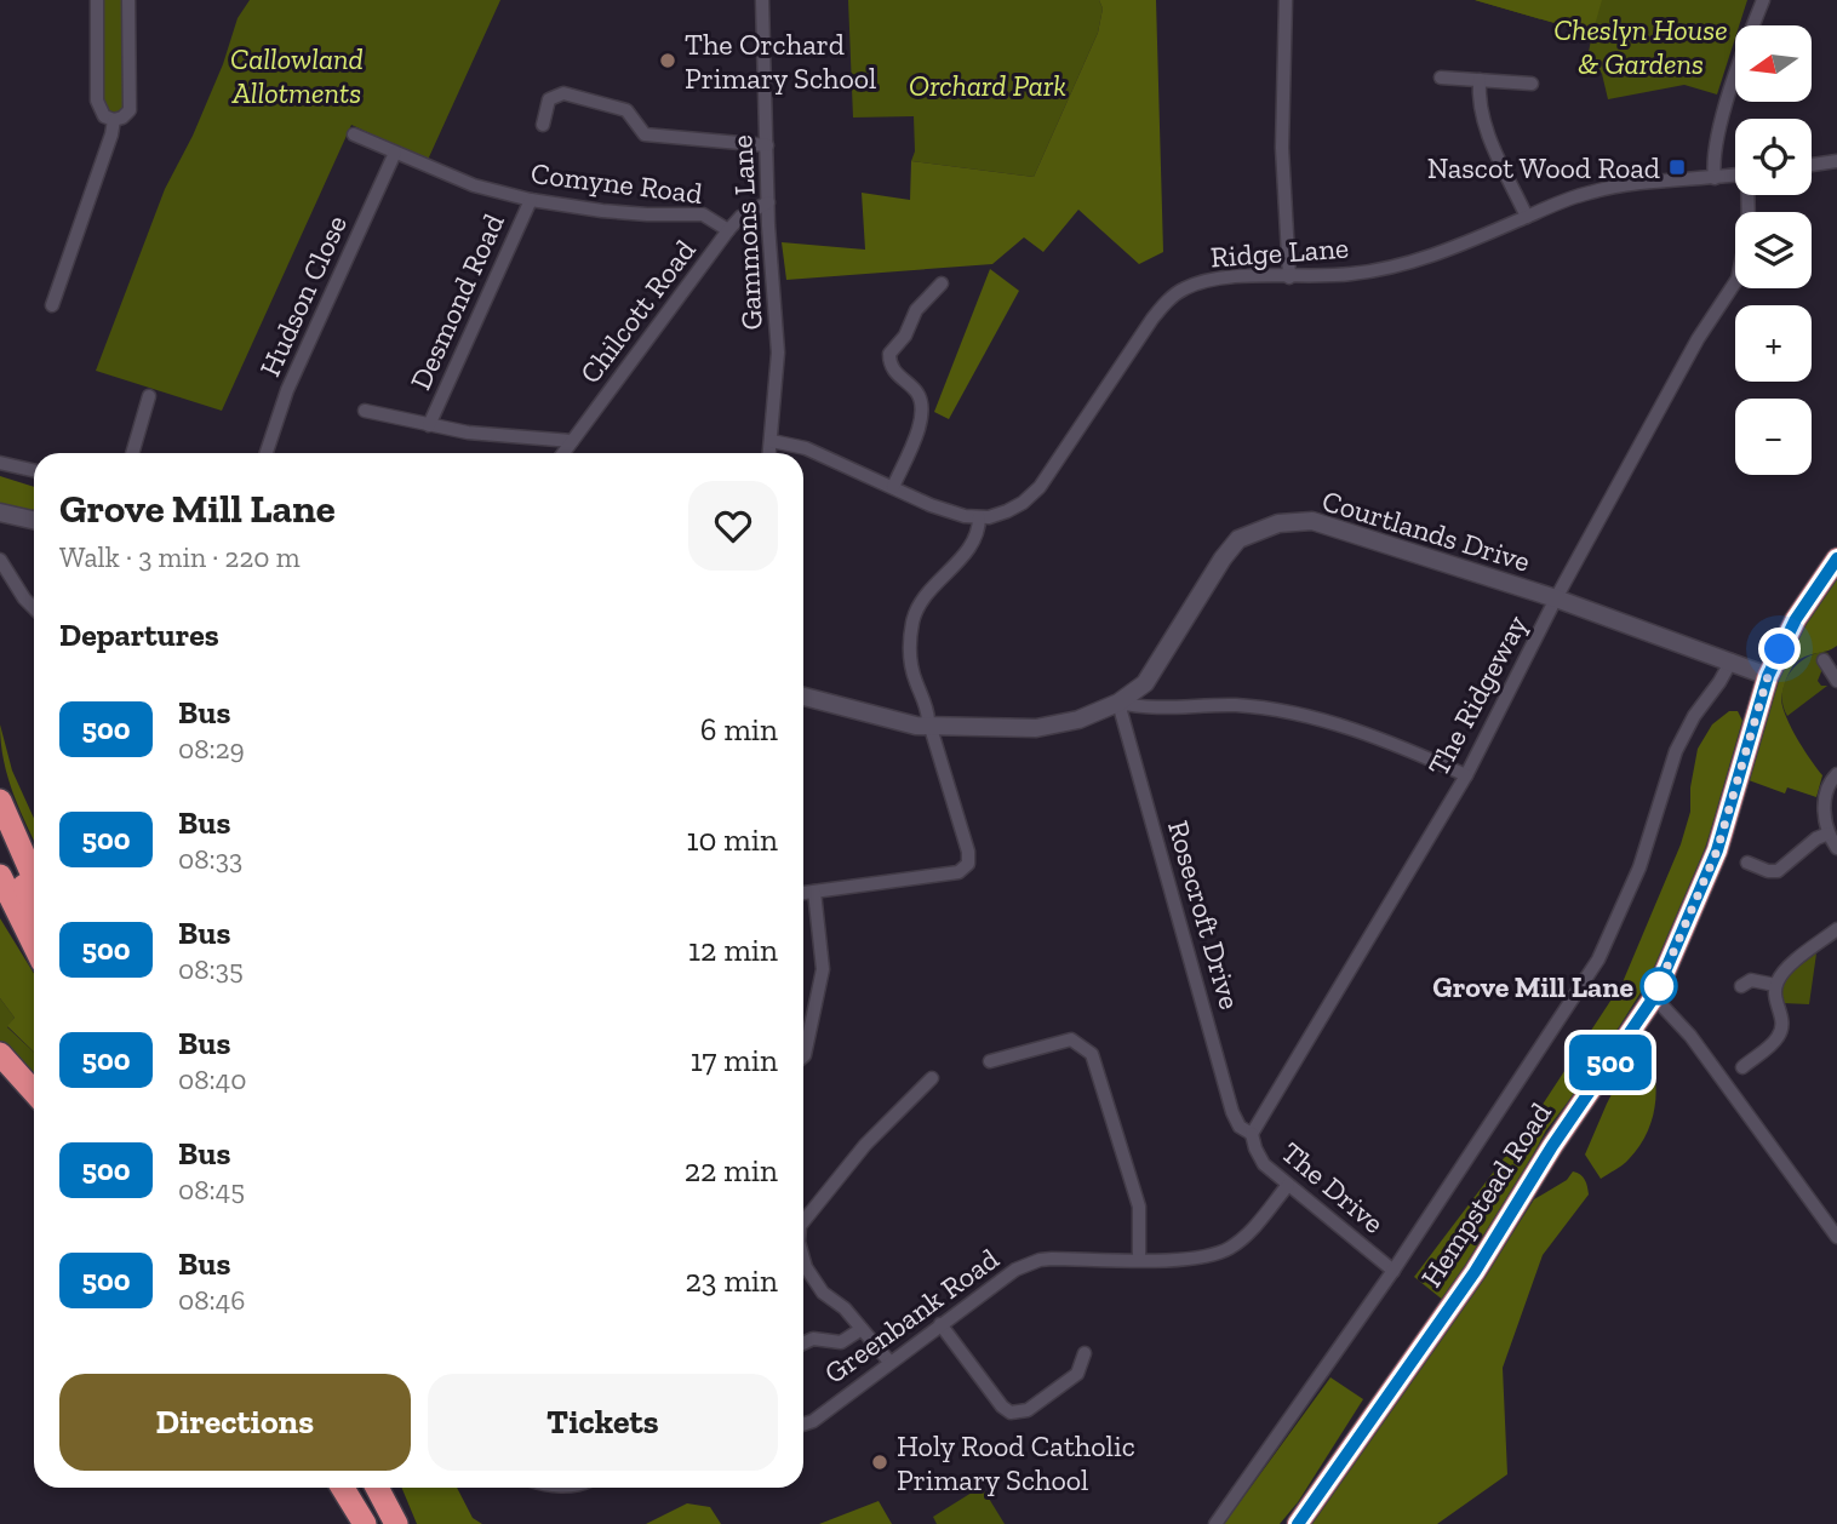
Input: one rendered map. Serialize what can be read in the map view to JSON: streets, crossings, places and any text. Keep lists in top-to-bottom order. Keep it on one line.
{"streets":{"main road":["Hempstead Road"],"street":["Comyne Road","Gammons Lane","Ridge Lane","Hudson Close","Desmond Road","Chilcott Road","Courtlands Drive","The Ridgeway","Rosecroft Drive","The Drive","Greenbank Road"]},"crossings":[["Comyne Road","Hudson Close"],["Comyne Road","Desmond Road"],["Comyne Road","Chilcott Road"],["Gammons Lane","Chilcott Road"],["Courtlands Drive","The Ridgeway"],["Courtlands Drive","Rosecroft Drive"],["Courtlands Drive","Hempstead Road"],["The Ridgeway","Rosecroft Drive"],["The Ridgeway","The Drive"],["Rosecroft Drive","The Drive"],["The Drive","Hempstead Road"],["The Drive","Greenbank Road"]],"parks":["Cheslyn House & Gardens","Callowland Allotments","Orchard Park"],"places":{"other":["The Orchard Primary School","Grove Mill Lane","Holy Rood Catholic Primary School"],"transit":["Nascot Wood Road"]},"lines":["bus line 500"],"north":"left","page":{"on_map":"500","map_buttons":["+","−"],"heading":[["Grove Mill Lane","Walk · 3 min · 220 m"],"Departures"],"list":[{"mark":"500","name":"Bus","note":"08:29","value":"6 min"},{"mark":"500","name":"Bus","note":"08:33","value":"10 min"},{"mark":"500","name":"Bus","note":"08:35","value":"12 min"},{"mark":"500","name":"Bus","note":"08:40","value":"17 min"},{"mark":"500","name":"Bus","note":"08:45","value":"22 min"},{"mark":"500","name":"Bus","note":"08:46","value":"23 min"}],"buttons":["Directions","Tickets"]}}
